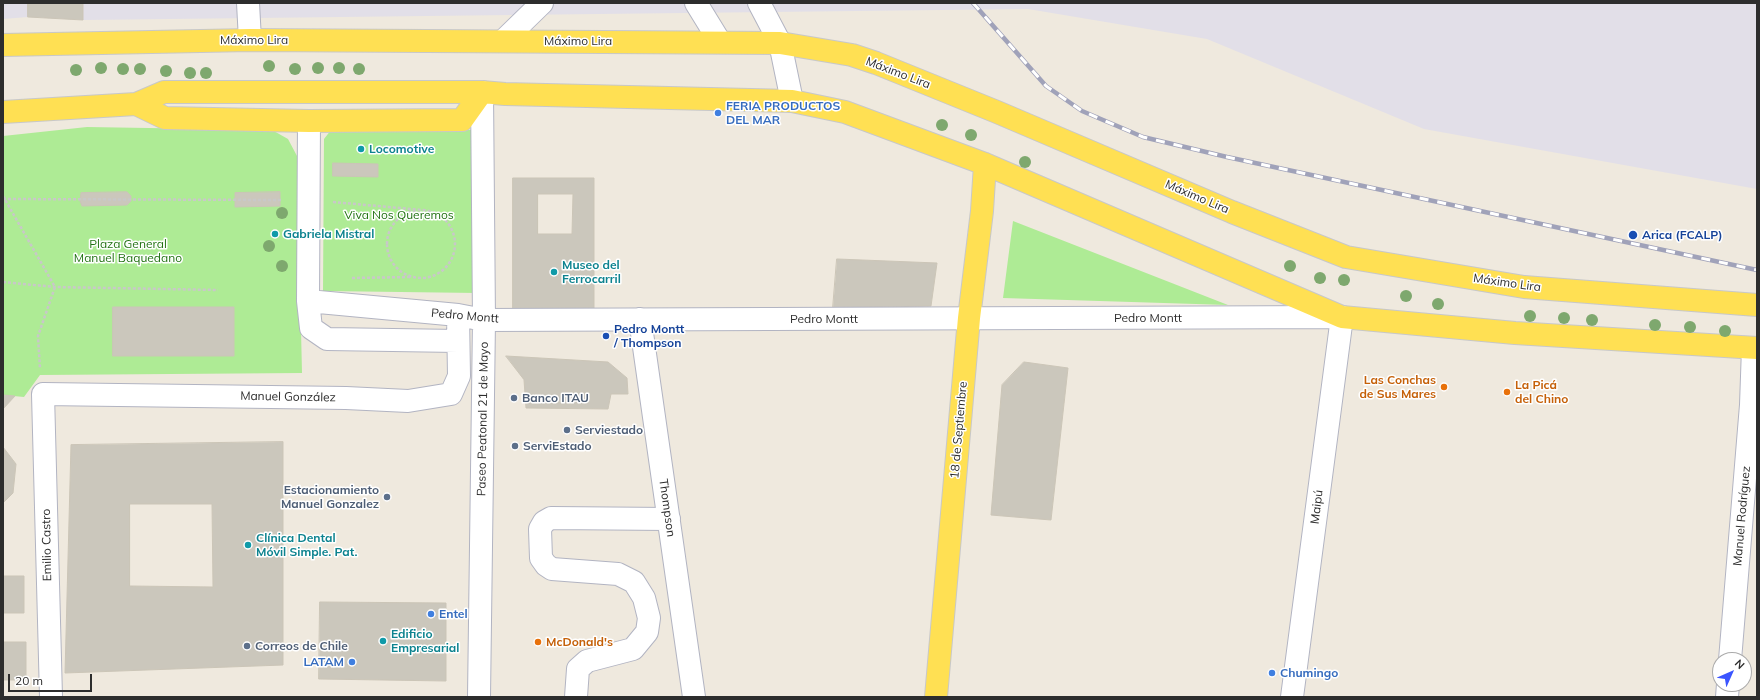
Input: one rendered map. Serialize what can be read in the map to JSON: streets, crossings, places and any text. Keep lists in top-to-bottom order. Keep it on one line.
{"streets":{"main road":["Máximo Lira","18 de Septiembre"],"street":["Pedro Montt","Manuel González","Paseo Peatonal 21 de Mayo","Maipú","Thompson","Manuel Rodríguez","Emilio Castro"]},"crossings":[["Pedro Montt","Manuel González"],["Pedro Montt","Paseo Peatonal 21 de Mayo"],["Pedro Montt","18 de Septiembre"],["Pedro Montt","Maipú"],["Pedro Montt","Thompson"],["Manuel González","Emilio Castro"]],"parks":["Viva Nos Queremos","Plaza General Manuel Baquedano"],"places":["FERIA PRODUCTOS DEL MAR","Locomotive","Gabriela Mistral","Arica (FCALP)","Museo del Ferrocarril","Pedro Montt / Thompson","Las Conchas de Sus Mares","La Picá del Chino","Banco ITAU","Serviestado","ServiEstado","Estacionamiento Manuel Gonzalez","Clínica Dental Móvil Simple. Pat.","Entel","Edificio Empresarial","McDonald's","Correos de Chile","LATAM","Chumingo"],"scale_bar":"20 m","north":"top right"}
